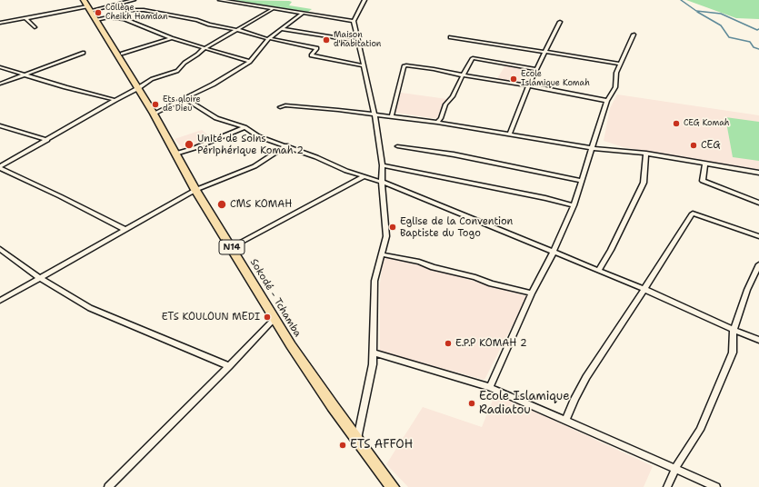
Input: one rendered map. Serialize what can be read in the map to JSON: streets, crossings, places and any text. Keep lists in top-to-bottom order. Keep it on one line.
{"streets":{"main road":["N14","Sokodé - Tchamba"]},"places":["Collège Cheikh Hamdan","Maison d'habitation","Ecole Islamique Komah","Ets gloire de Dieu","CEG Komah","Unité de Soins Périphérique Komah 2","CEG","CMS KOMAH","Eglise de la Convention Baptiste du Togo","ETS KOULOUN MEDI","E.P.P KOMAH 2","Ecole Islamique Radiatou","ETS AFFOH"]}
